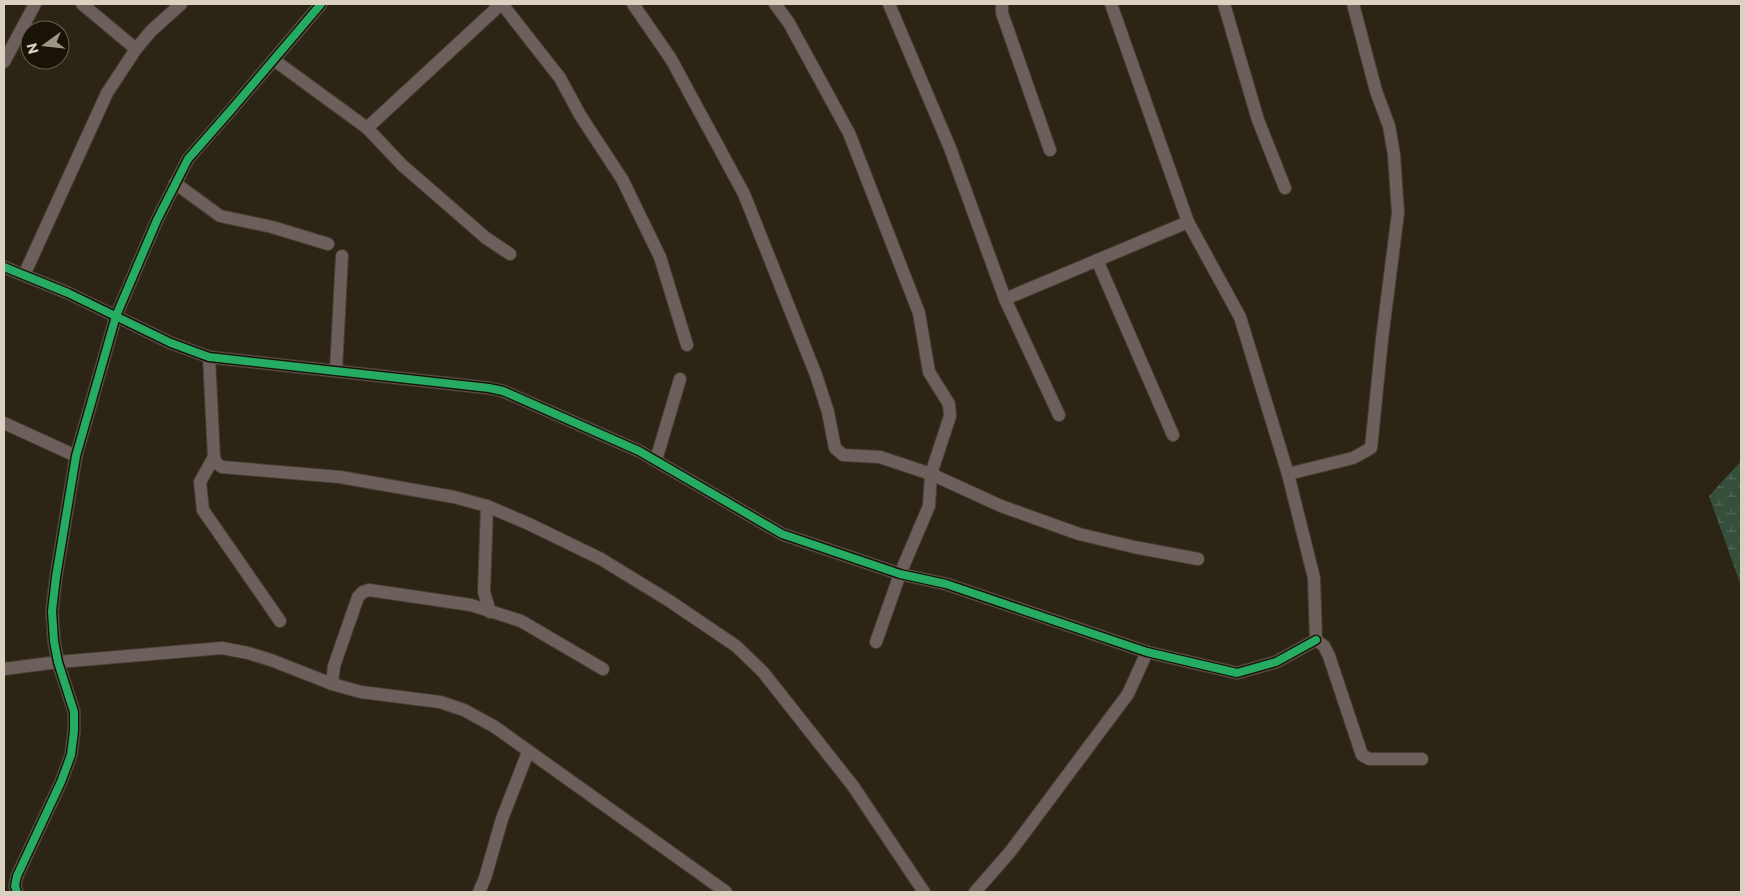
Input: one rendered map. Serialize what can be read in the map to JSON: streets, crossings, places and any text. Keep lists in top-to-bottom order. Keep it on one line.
{"north":"left"}
